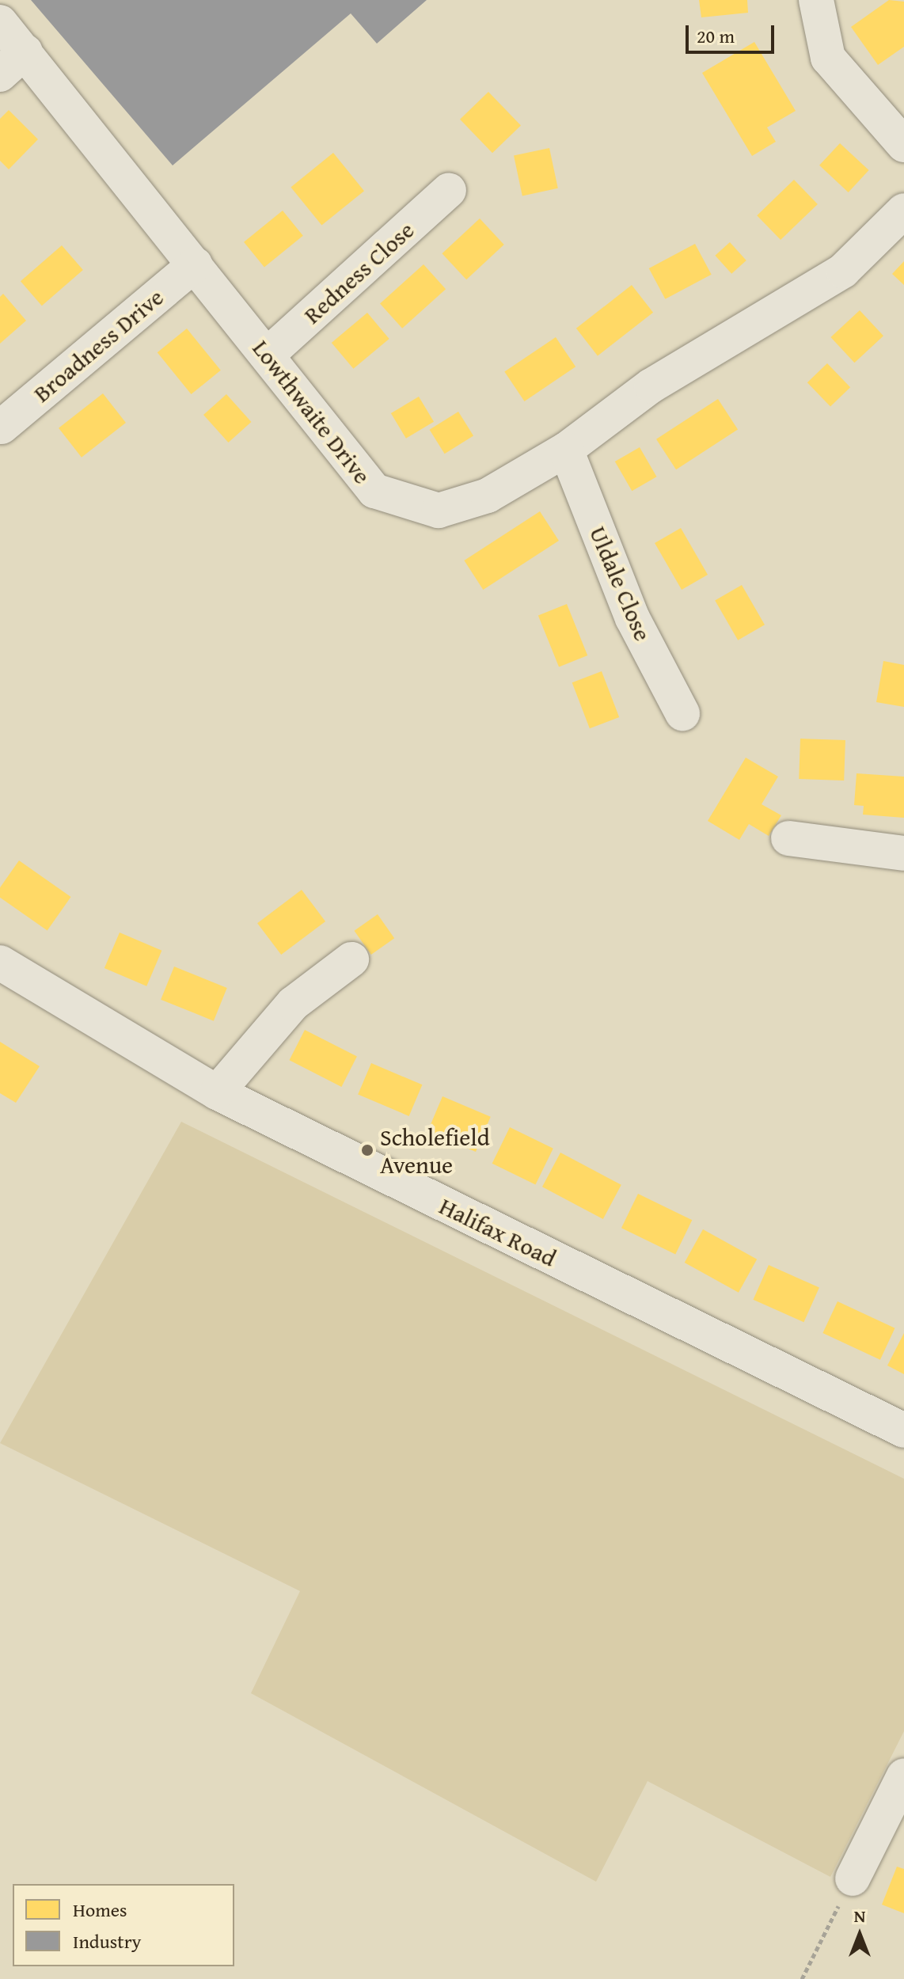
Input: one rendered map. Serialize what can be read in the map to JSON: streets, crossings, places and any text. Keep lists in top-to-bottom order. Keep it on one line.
{"streets":{"street":["Redness Close","Broadness Drive","Lowthwaite Drive","Uldale Close","Halifax Road"]},"crossings":[["Redness Close","Lowthwaite Drive"],["Broadness Drive","Lowthwaite Drive"],["Lowthwaite Drive","Uldale Close"]],"places":["Scholefield Avenue"],"legend":["Homes","Industry"],"scale_bar":"20 m","north":"top"}
